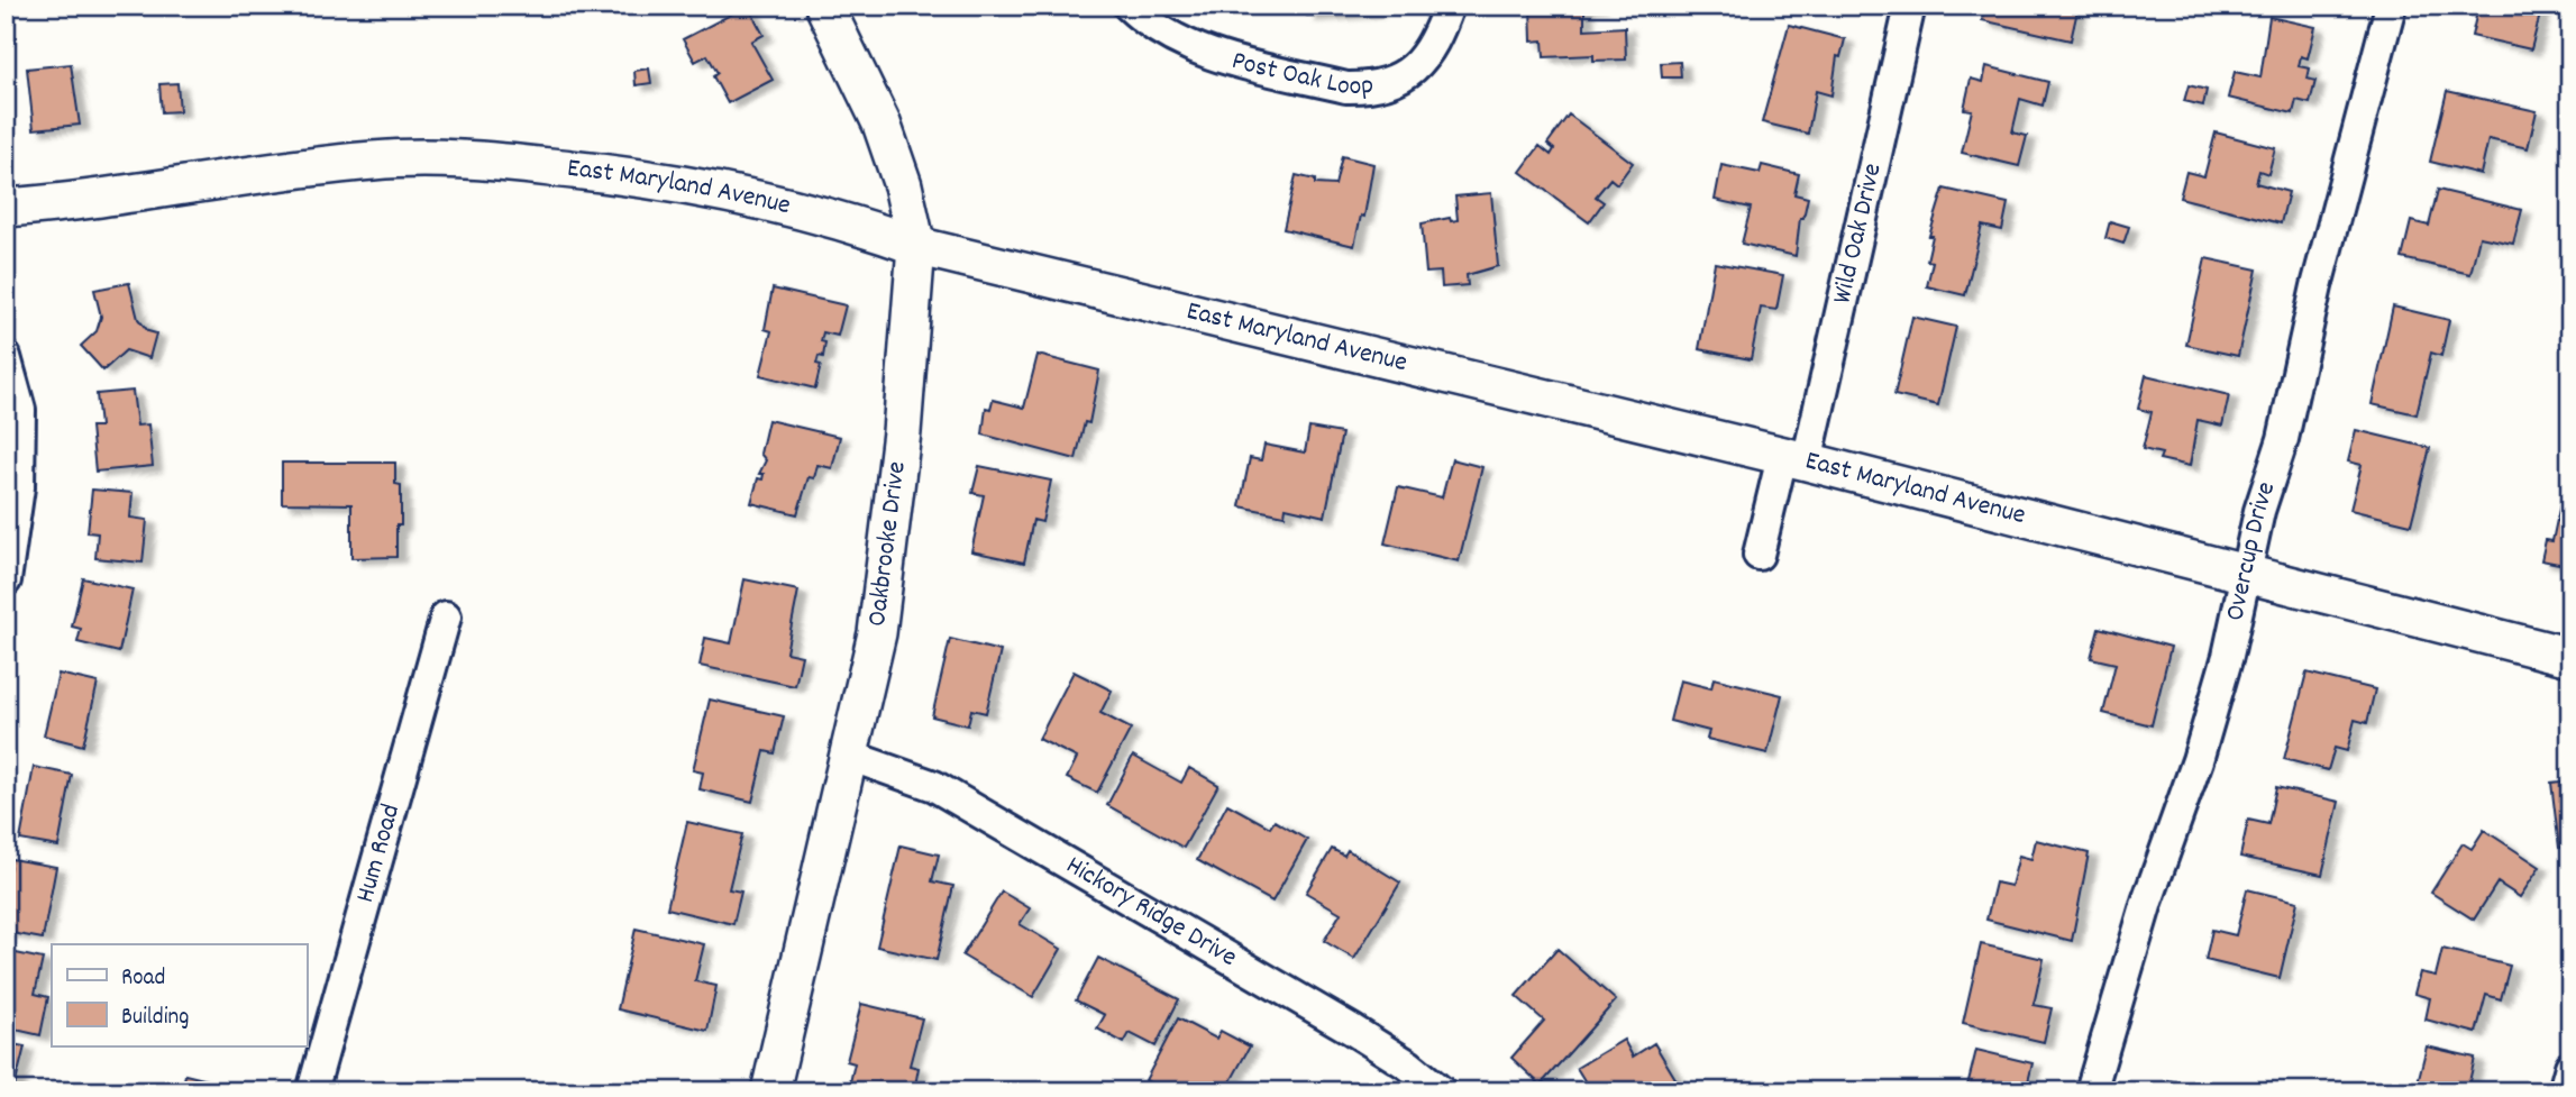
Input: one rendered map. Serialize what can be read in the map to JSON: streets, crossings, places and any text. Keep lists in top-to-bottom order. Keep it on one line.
{"streets":{"street":["Post Oak Loop","East Maryland Avenue","Wild Oak Drive","Oakbrooke Drive","Overcup Drive","Hum Road","Hickory Ridge Drive"]},"crossings":[["East Maryland Avenue","Wild Oak Drive"],["East Maryland Avenue","Oakbrooke Drive"],["East Maryland Avenue","Overcup Drive"],["Oakbrooke Drive","Hickory Ridge Drive"]],"legend":["Road","Building"]}
